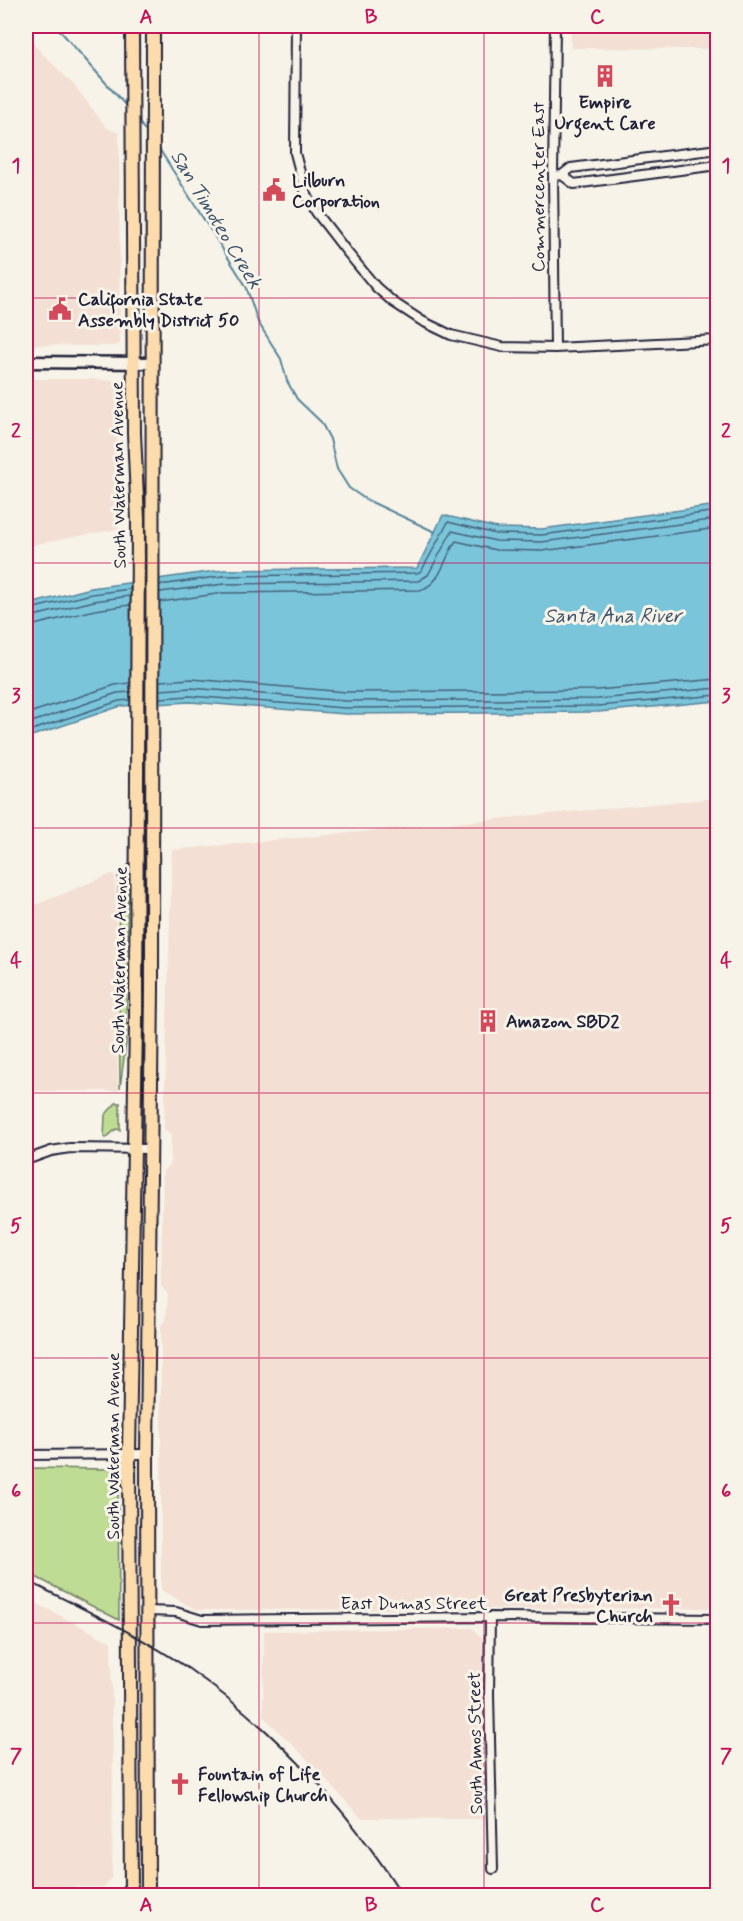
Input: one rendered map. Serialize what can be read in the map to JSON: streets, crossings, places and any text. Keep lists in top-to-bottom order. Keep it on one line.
{"streets":{"main road":["South Waterman Avenue"],"street":["Commercenter East","East Dumas Street","South Amos Street"]},"crossings":[["South Waterman Avenue","East Dumas Street"],["East Dumas Street","South Amos Street"]],"water":["San Timoteo Creek","Santa Ana River"],"places":{"building":["Empire Urgent Care","Amazon SBD2"],"public building":["Lilburn Corporation","California State Assembly District 50"],"church":["Great Presbyterian Church","Fountain of Life Fellowship Church"]},"grid":{"columns":["A","B","C"],"rows":["1","2","3","4","5","6","7"]}}
